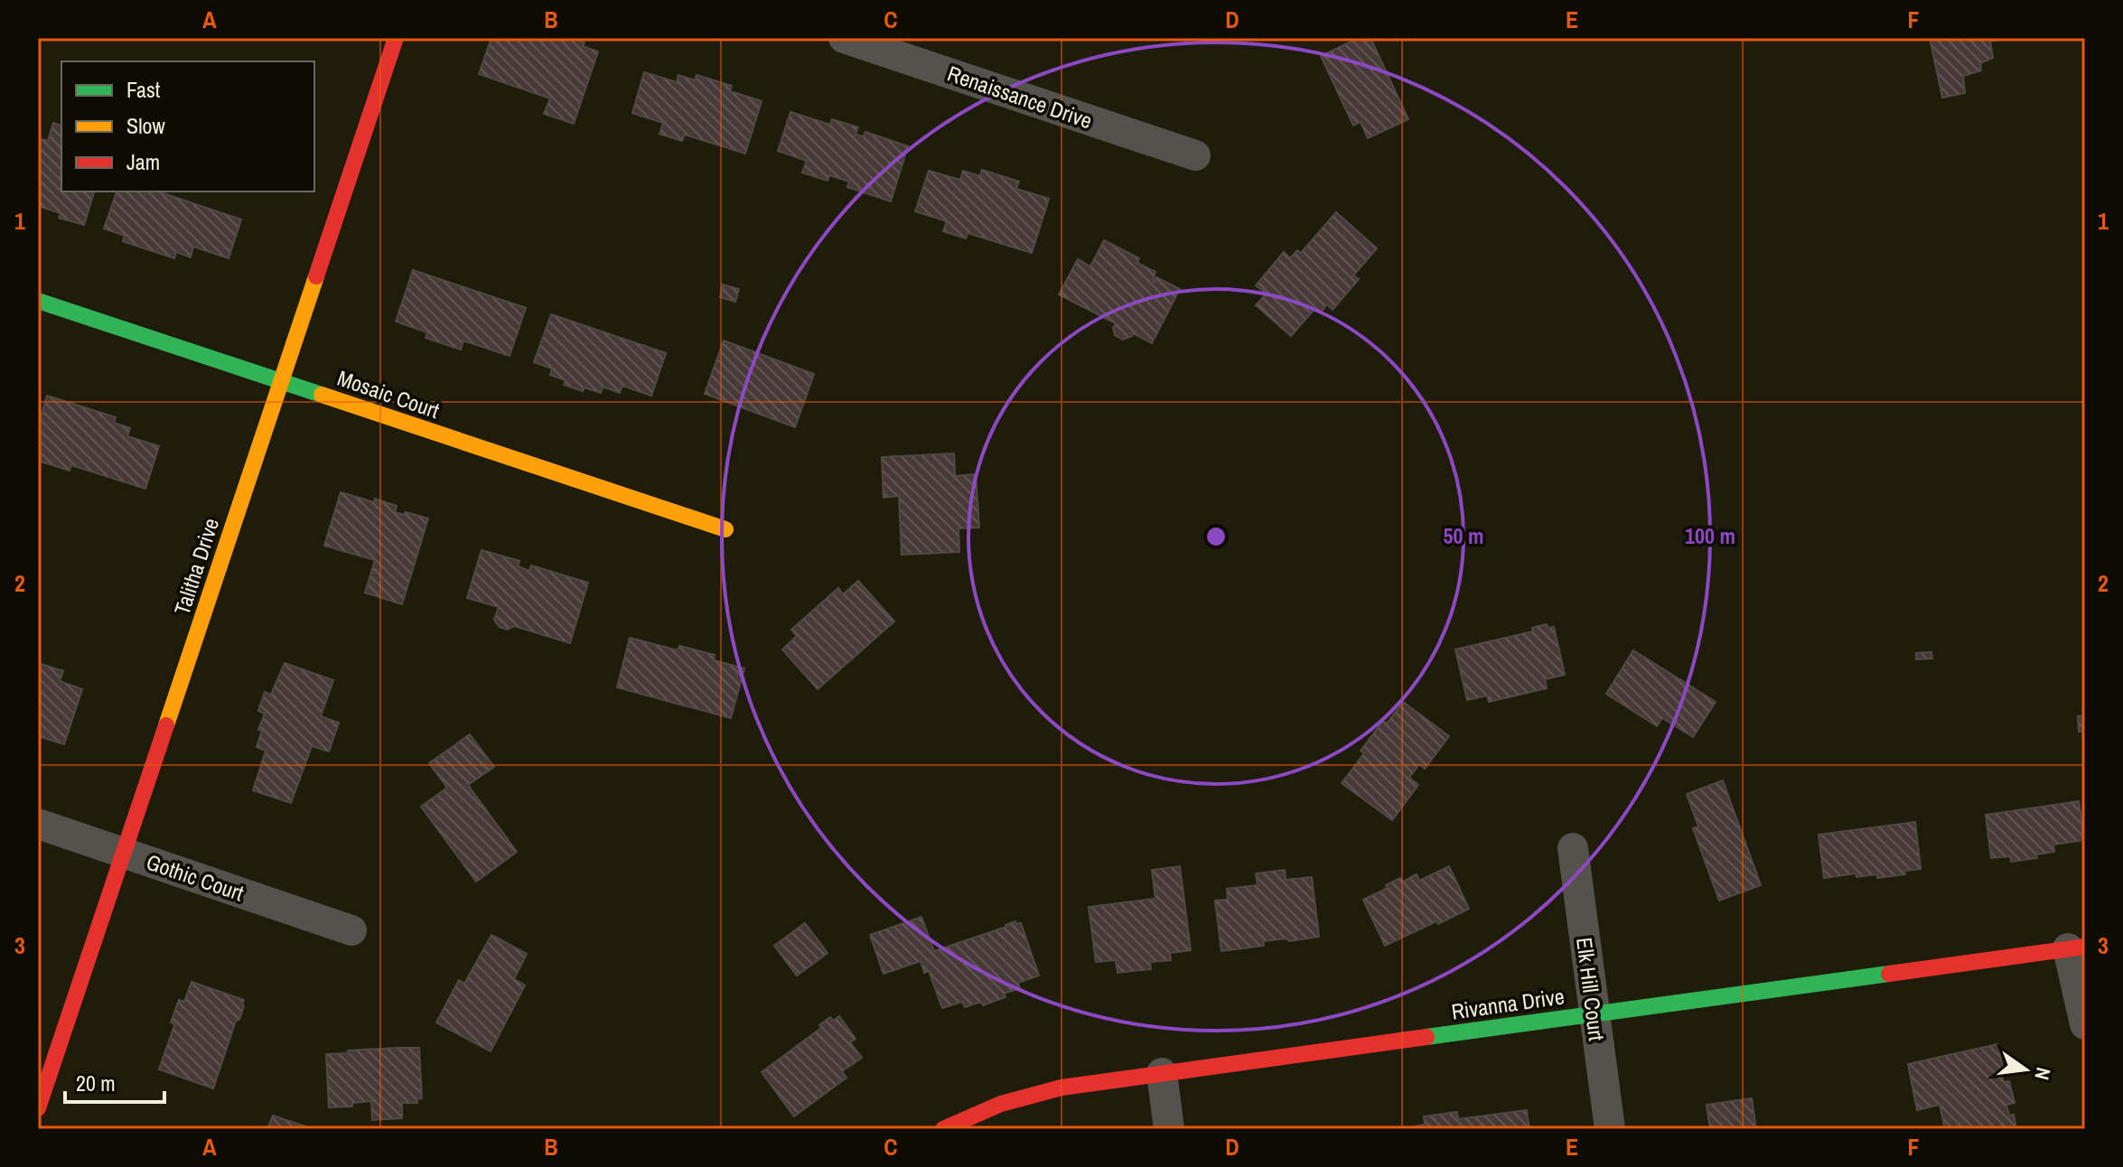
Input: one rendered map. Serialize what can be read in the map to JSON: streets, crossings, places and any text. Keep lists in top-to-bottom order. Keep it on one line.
{"streets":{"street":["Renaissance Drive","Mosaic Court","Talitha Drive","Gothic Court","Elk Hill Court","Rivanna Drive"]},"crossings":[["Mosaic Court","Talitha Drive"],["Talitha Drive","Gothic Court"],["Elk Hill Court","Rivanna Drive"]],"legend":["Fast","Slow","Jam"],"scale_bar":"20 m","north":"right","grid":{"columns":["A","B","C","D","E","F"],"rows":["1","2","3"]},"rings":["50 m","100 m"]}
